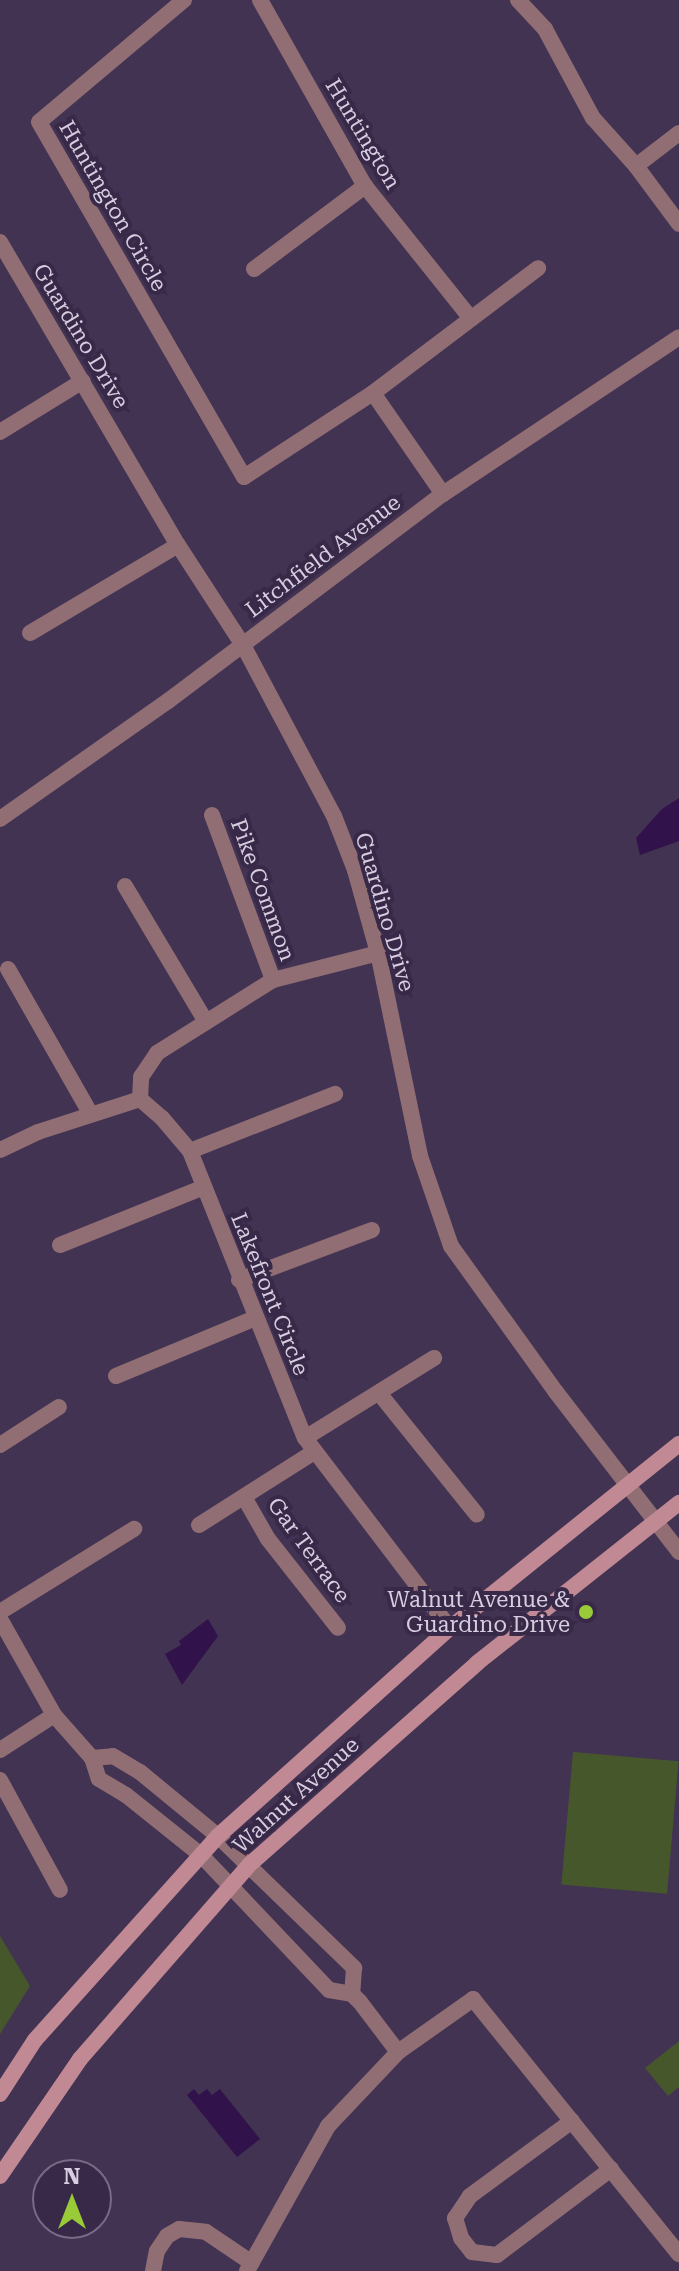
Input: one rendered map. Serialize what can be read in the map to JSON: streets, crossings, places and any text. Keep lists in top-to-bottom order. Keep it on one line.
{"streets":{"main road":["Walnut Avenue"],"street":["Huntington","Huntington Circle","Guardino Drive","Litchfield Avenue","Pike Common","Lakefront Circle","Gar Terrace"]},"crossings":[["Guardino Drive","Litchfield Avenue"],["Guardino Drive","Walnut Avenue"],["Lakefront Circle","Gar Terrace"],["Lakefront Circle","Walnut Avenue"]],"places":["Walnut Avenue & Guardino Drive"],"north":"top"}
